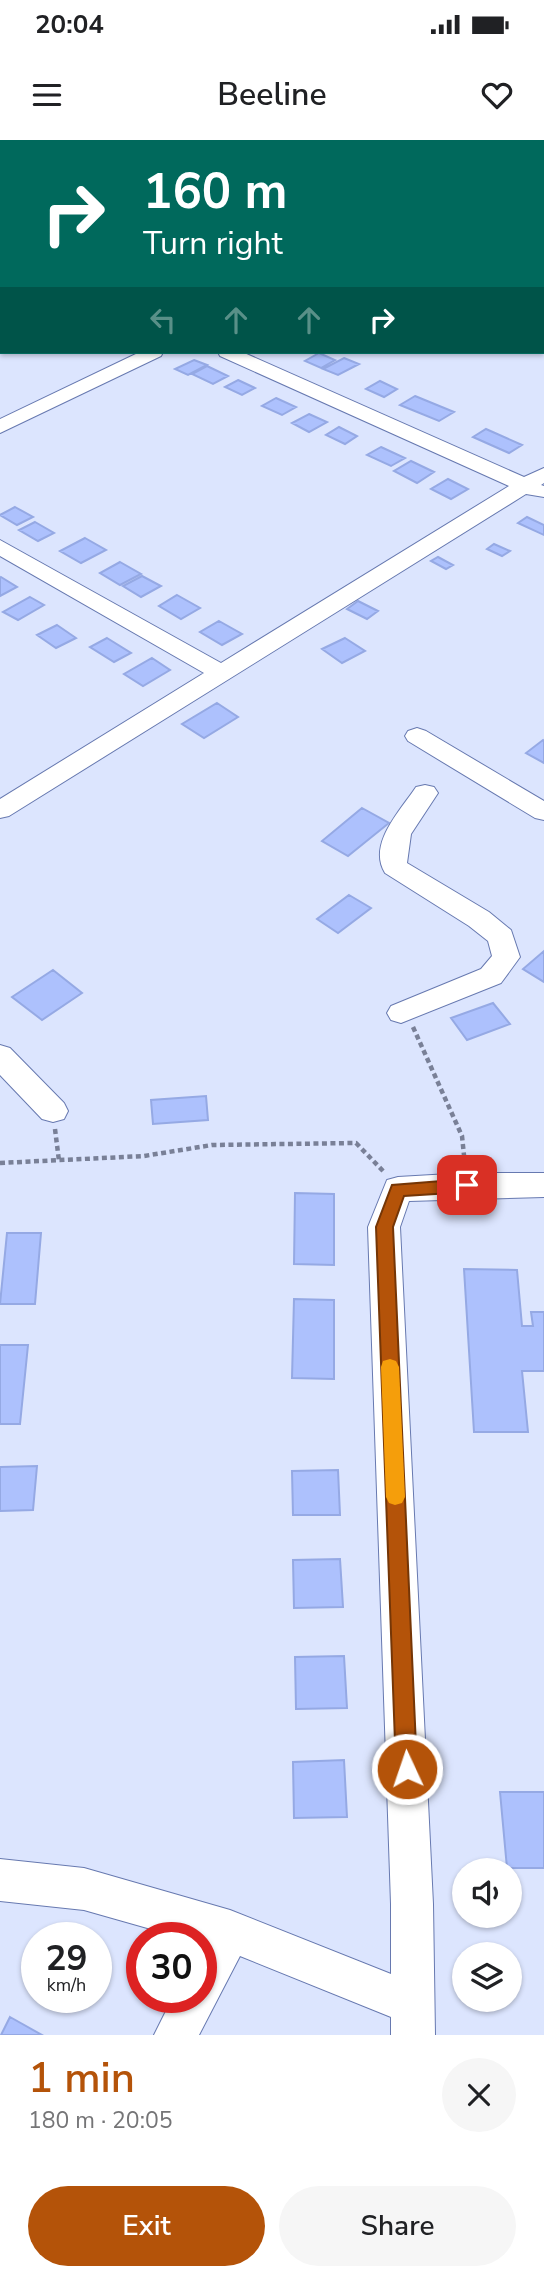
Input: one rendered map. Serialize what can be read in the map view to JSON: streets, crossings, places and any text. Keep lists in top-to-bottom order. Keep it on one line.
{"page":{"status":"20:04","header":"Beeline","turn":["160 m","Turn right"],"speed":"29 km/h","limit":"30","heading":["1 min","180 m · 20:05"],"buttons":["Exit","Share"]}}
